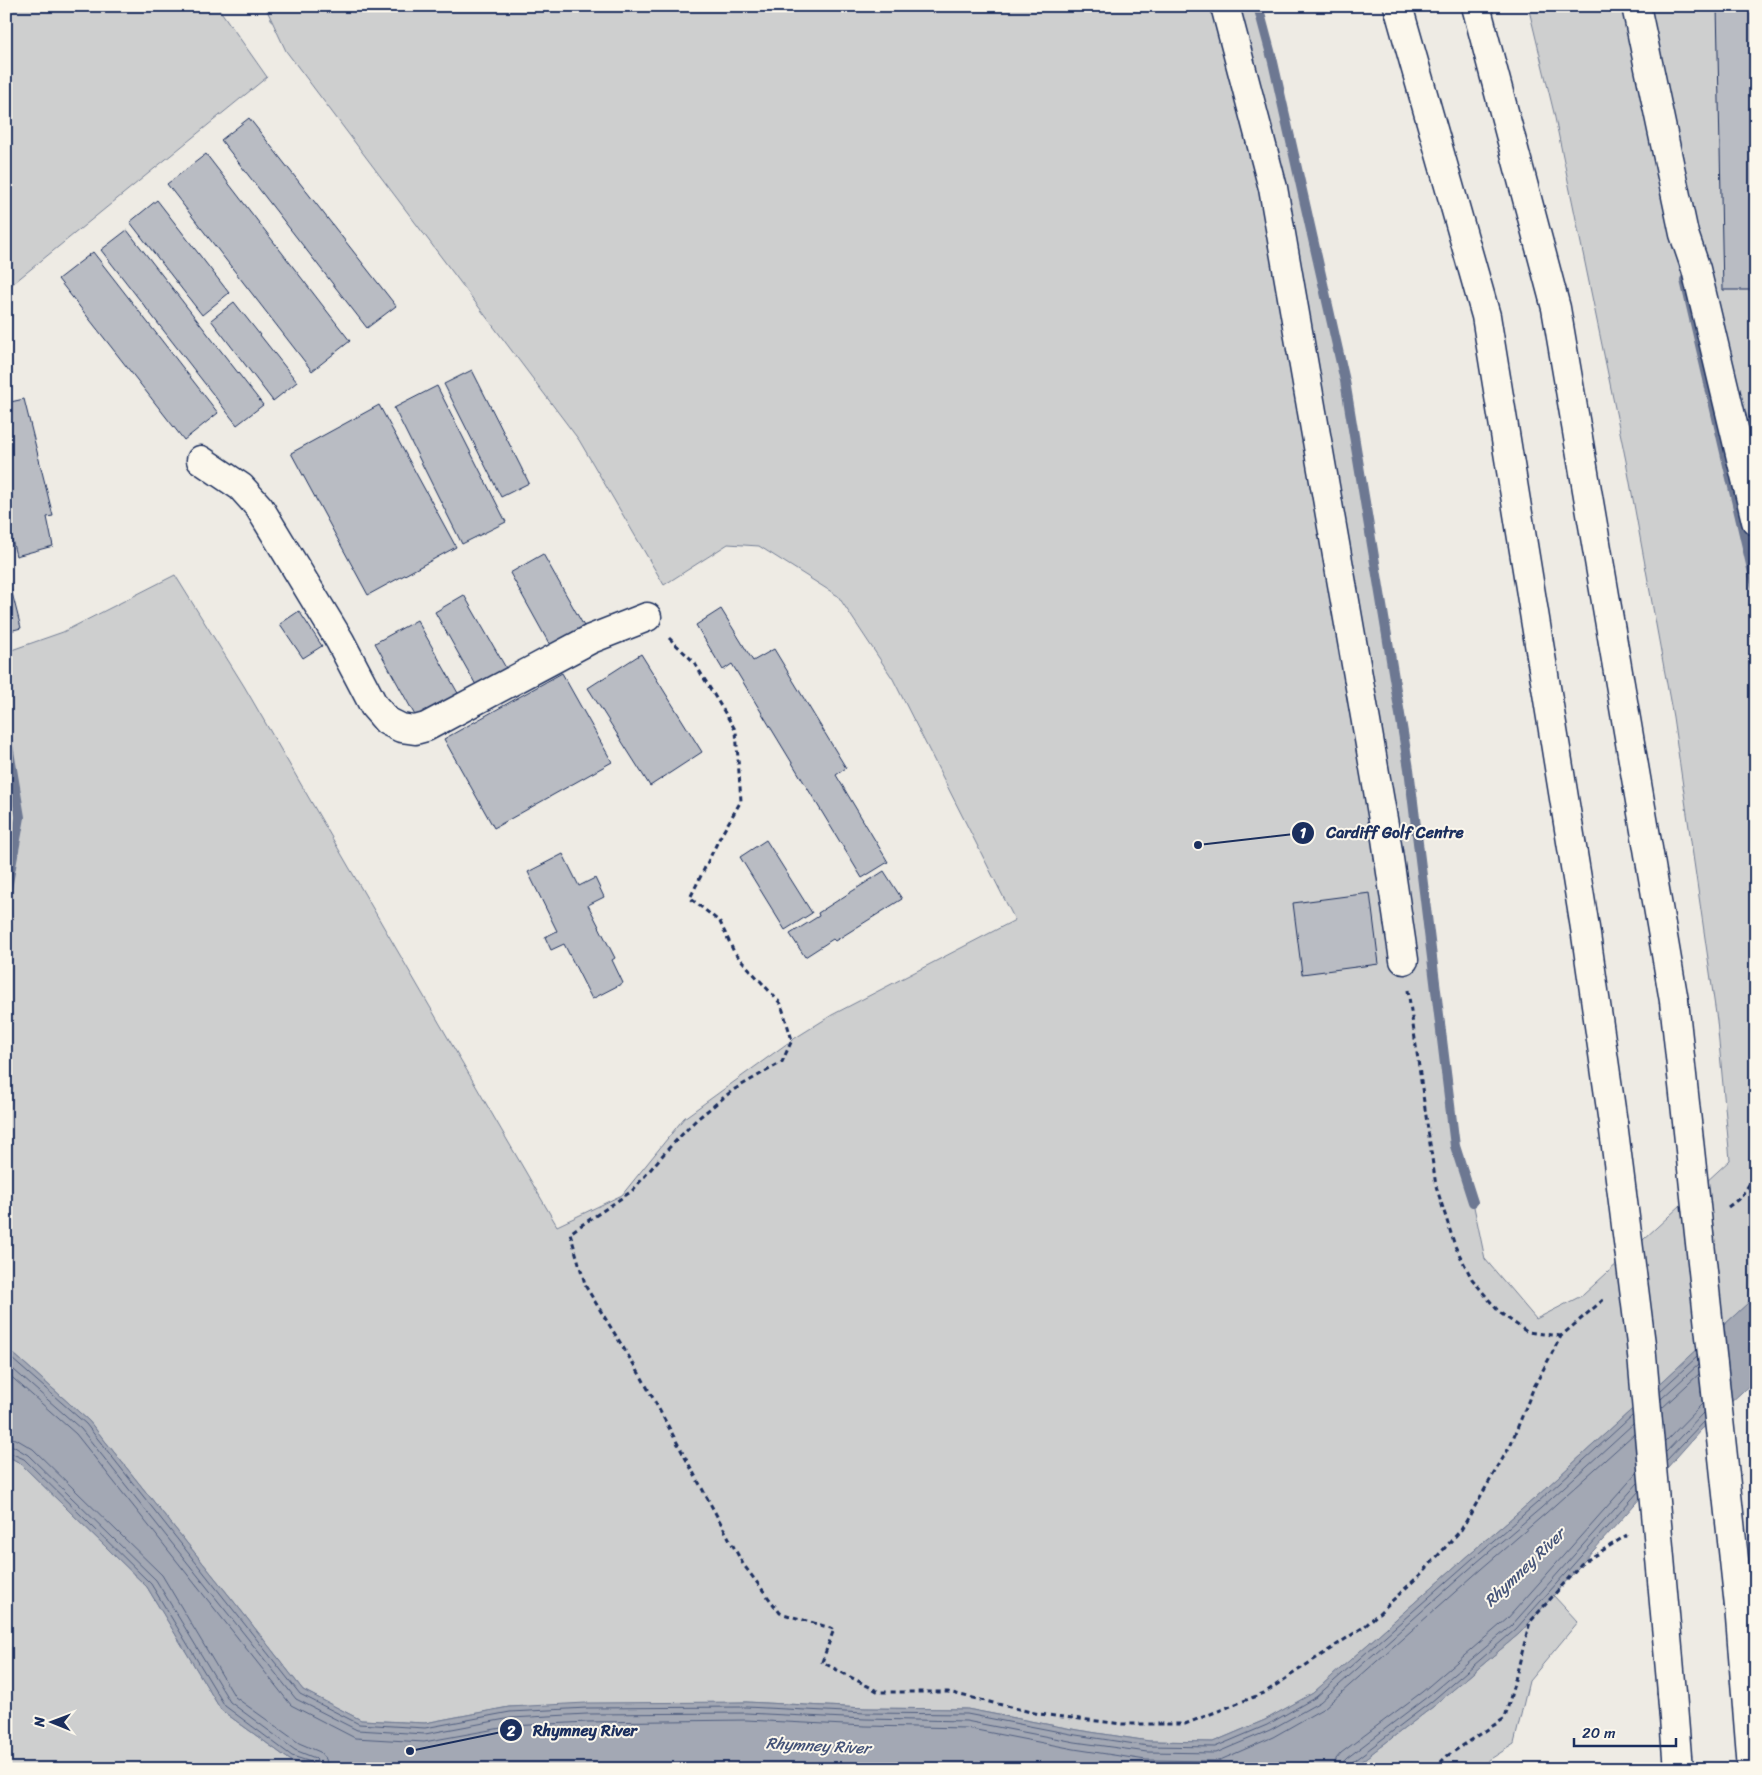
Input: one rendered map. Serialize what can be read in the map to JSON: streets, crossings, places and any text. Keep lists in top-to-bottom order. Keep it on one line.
{"water":["Rhymney River"],"places":["Cardiff Golf Centre","Rhymney River"],"scale_bar":"20 m","north":"left"}
